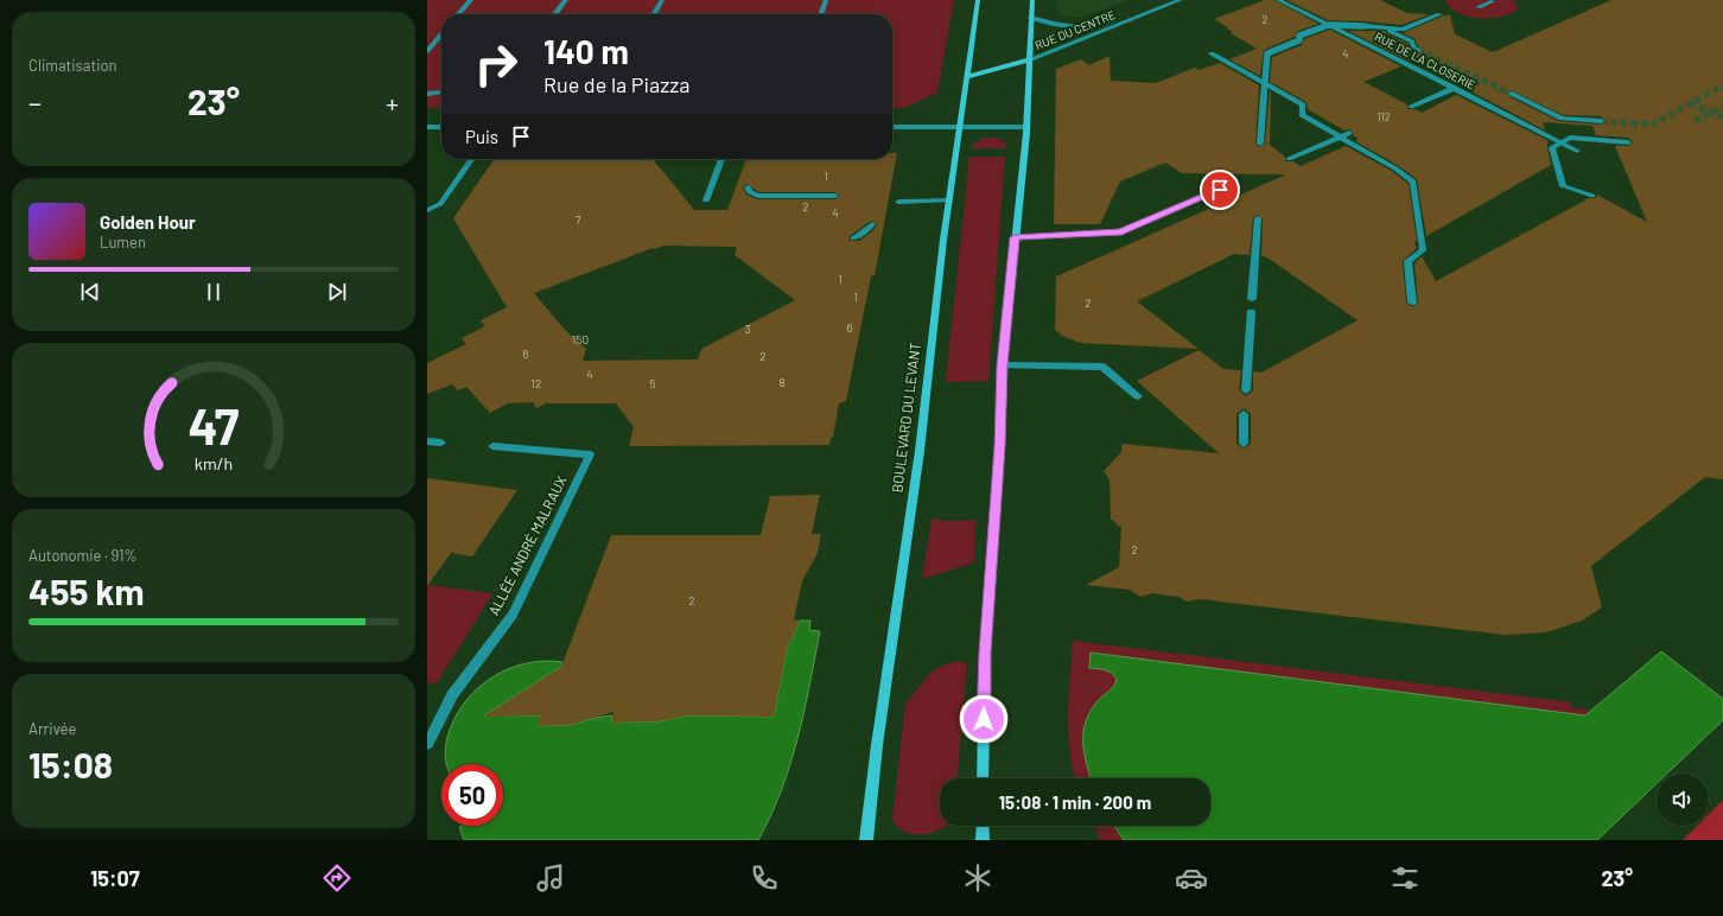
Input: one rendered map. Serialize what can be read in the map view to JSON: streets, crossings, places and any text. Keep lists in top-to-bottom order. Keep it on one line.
{"streets":{"main road":["BOULEVARD DU LEVANT"],"street":["RUE DU CENTRE","RUE DE LA CLOSERIE","ALLÉE ANDRÉ MALRAUX"]},"house_numbers":["2","4","112","1","2","4","7","1","1","2","6","3","150","6","2","4","8","12","5","2","2"],"page":{"tile":["Climatisation",["Autonomie · 91%","455 km"],["Arrivée","15:08"]],"turn":["140 m","Rue de la Piazza"],"heat":["−","23°","+"],"then":"Puis","song":["Golden Hour","Lumen"],"limit":"50","trip":"15:08 · 1 min · 200 m","tabs":["15:07","23°"],"gauge":["47","km/h"]}}
